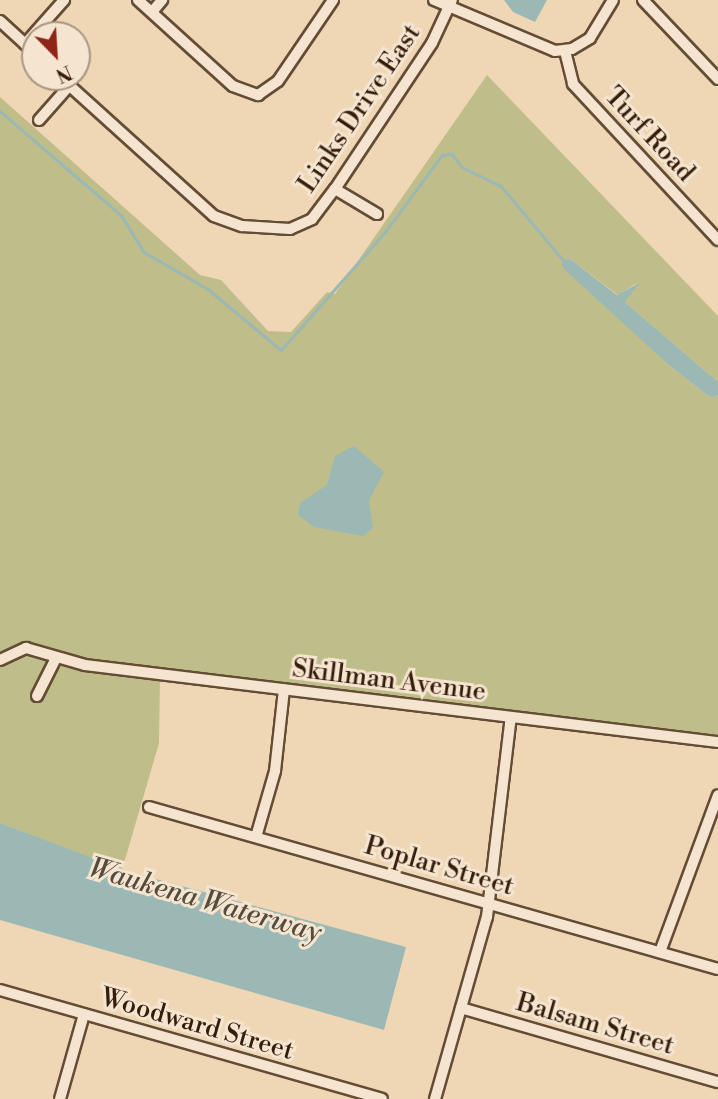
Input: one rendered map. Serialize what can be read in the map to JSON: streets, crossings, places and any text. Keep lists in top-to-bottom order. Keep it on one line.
{"streets":{"street":["Links Drive East","Turf Road","Skillman Avenue","Poplar Street","Woodward Street","Balsam Street"]},"water":["Waukena Waterway"],"north":"bottom right"}
